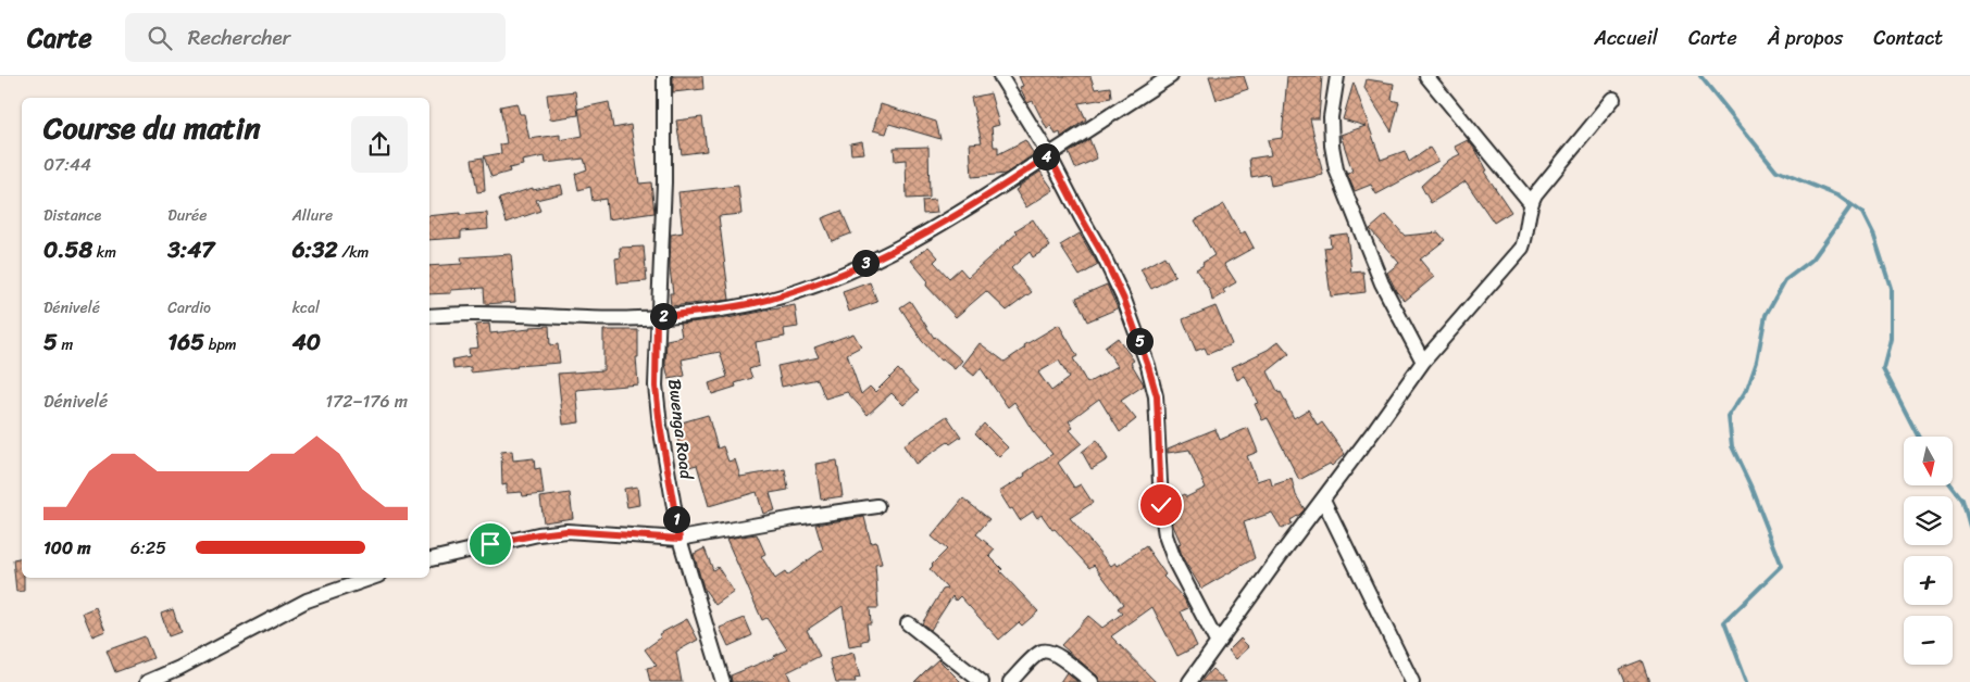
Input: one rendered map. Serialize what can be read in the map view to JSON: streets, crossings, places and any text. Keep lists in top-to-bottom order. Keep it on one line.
{"streets":{"street":["Bwenga Road"]},"north":"bottom","page":{"header":"Carte","search":"Rechercher","nav":["Accueil","Carte","À propos","Contact"],"heading":["Course du matin","07:44"],"pins":["4","3","2","5","1"],"stats":[["Distance","0.58 km"],["Durée","3:47"],["Allure","6:32 /km"],["Dénivelé","5 m"],["Cardio","165 bpm"],["kcal","40"]],"chart":["Dénivelé","172–176 m"],"map_buttons":["+","−"],"list":[{"name":"100 m","note":"6:25"}]}}
